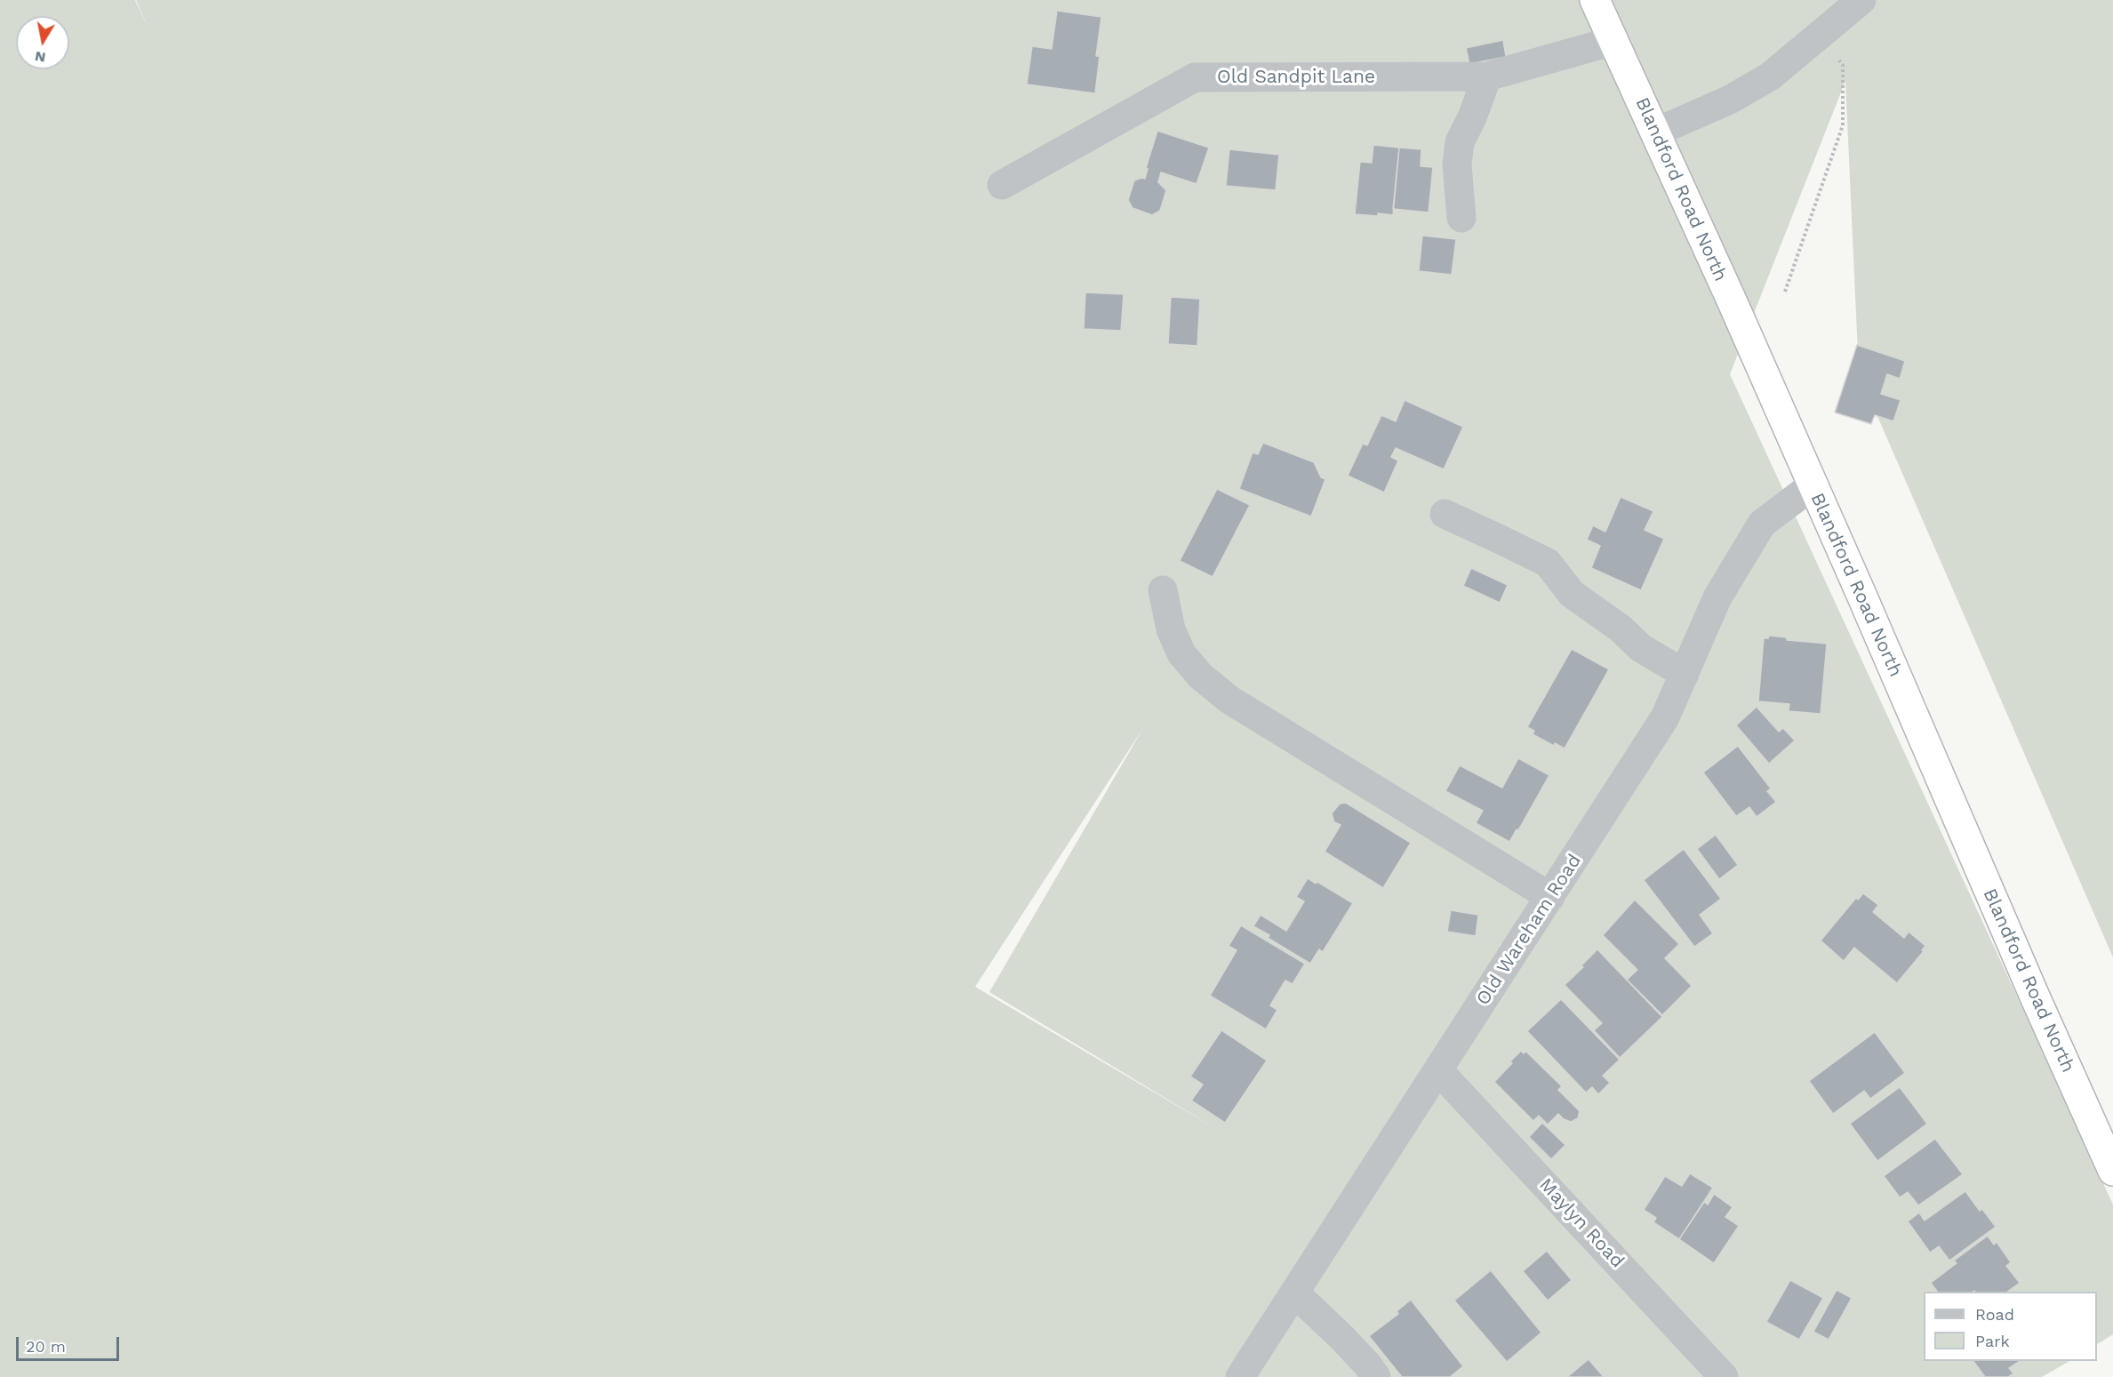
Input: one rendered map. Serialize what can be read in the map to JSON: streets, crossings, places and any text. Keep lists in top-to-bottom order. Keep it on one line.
{"streets":{"highway":["Blandford Road North"],"street":["Old Sandpit Lane","Old Wareham Road","Maylyn Road"]},"crossings":[["Old Sandpit Lane","Blandford Road North"],["Blandford Road North","Old Wareham Road"],["Old Wareham Road","Maylyn Road"]],"legend":["Road","Park"],"scale_bar":"20 m","north":"bottom"}
